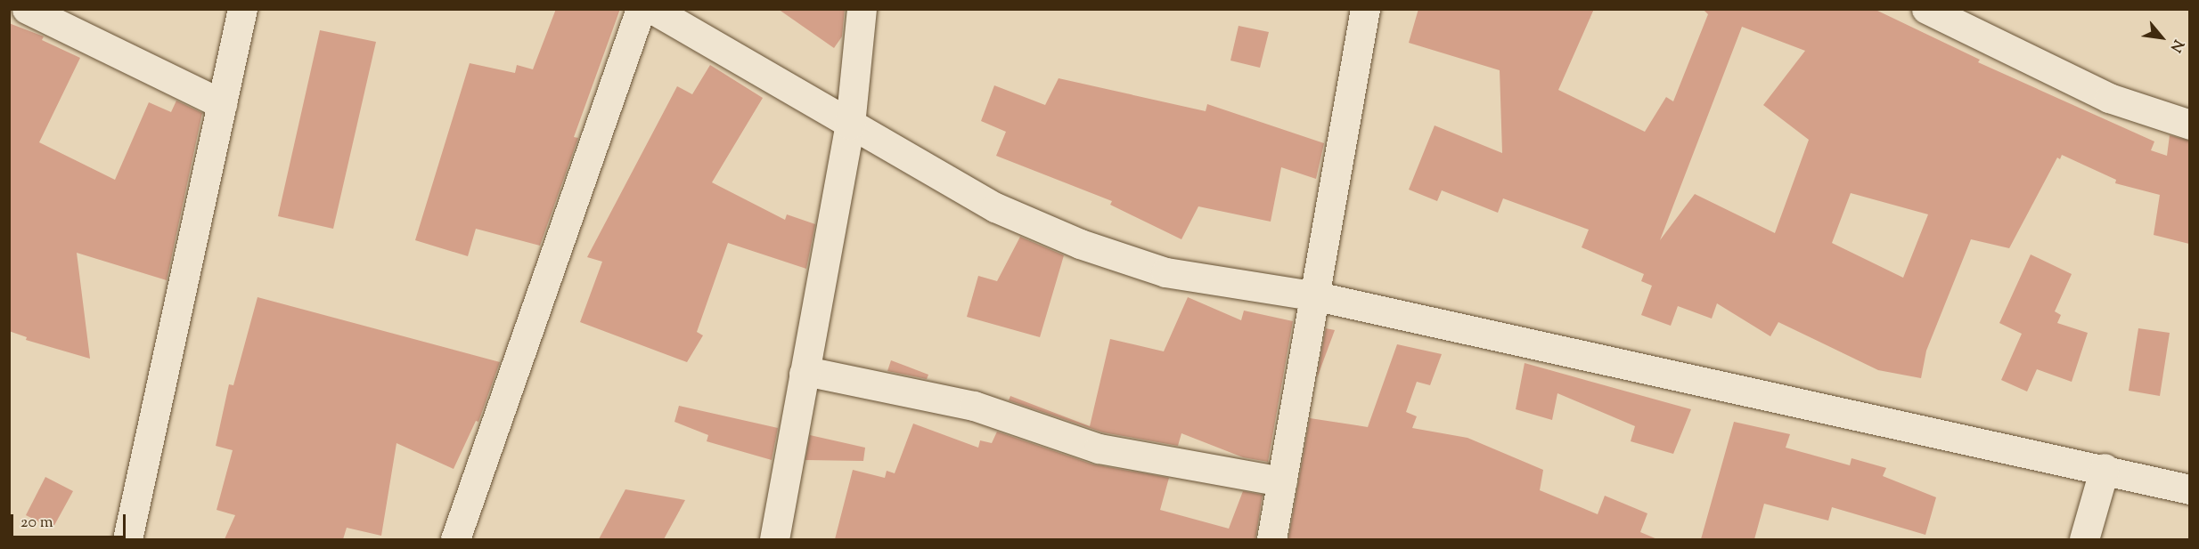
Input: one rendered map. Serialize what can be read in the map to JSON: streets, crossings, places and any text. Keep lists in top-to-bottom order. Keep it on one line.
{"scale_bar":"20 m","north":"bottom right"}
